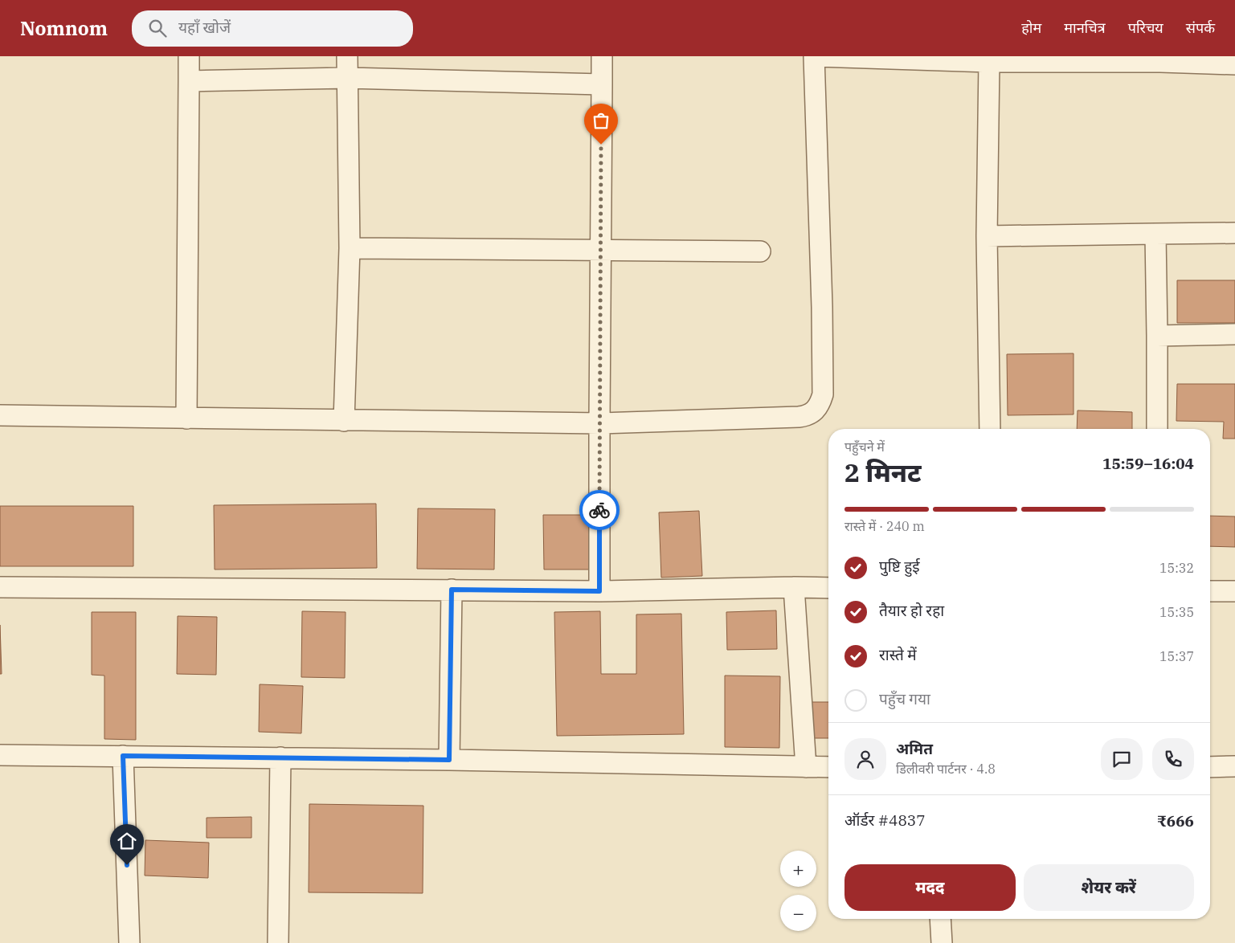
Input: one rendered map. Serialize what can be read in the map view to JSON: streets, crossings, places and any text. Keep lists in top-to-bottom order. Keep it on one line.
{"page":{"header":"Nomnom","search":"यहाँ खोजें","nav":["होम","मानचित्र","परिचय","संपर्क"],"heading":["2 मिनट","पहुँचने में","15:59–16:04"],"panel":["अमित","डिलीवरी पार्टनर · 4.8","ऑर्डर #4837","₹666"],"bar":"रास्ते में · 240 m","list":[["पुष्टि हुई","15:32"],["तैयार हो रहा","15:35"],["रास्ते में","15:37"],"पहुँच गया"],"map_buttons":["+","−"],"buttons":["मदद","शेयर करें"]}}
